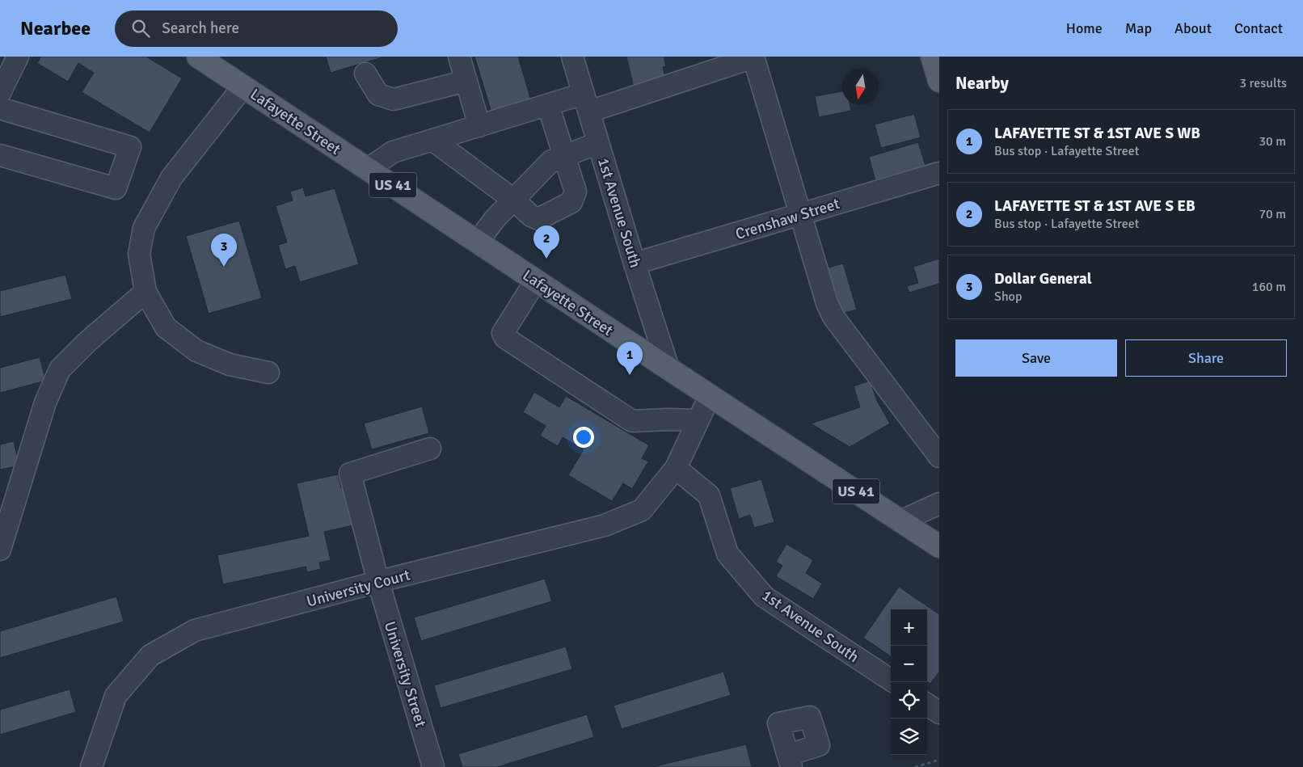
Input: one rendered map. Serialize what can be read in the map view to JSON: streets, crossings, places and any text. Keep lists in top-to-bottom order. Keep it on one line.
{"streets":{"main road":["Lafayette Street","US 41"],"street":["1st Avenue South","Crenshaw Street","University Court","University Street"]},"crossings":[["Lafayette Street","1st Avenue South"],["1st Avenue South","Crenshaw Street"],["1st Avenue South","University Court"],["University Court","University Street"]],"north":"bottom","page":{"header":"Nearbee","search":"Search here","nav":["Home","Map","About","Contact"],"heading":["Nearby","3 results"],"list":[{"mark":"1","name":"LAFAYETTE ST & 1ST AVE S WB","note":"Bus stop · Lafayette Street","value":"30 m"},{"mark":"2","name":"LAFAYETTE ST & 1ST AVE S EB","note":"Bus stop · Lafayette Street","value":"70 m"},{"mark":"3","name":"Dollar General","note":"Shop","value":"160 m"}],"pins":["2","3","1"],"buttons":["Save","Share"],"map_buttons":["+","−"]}}
